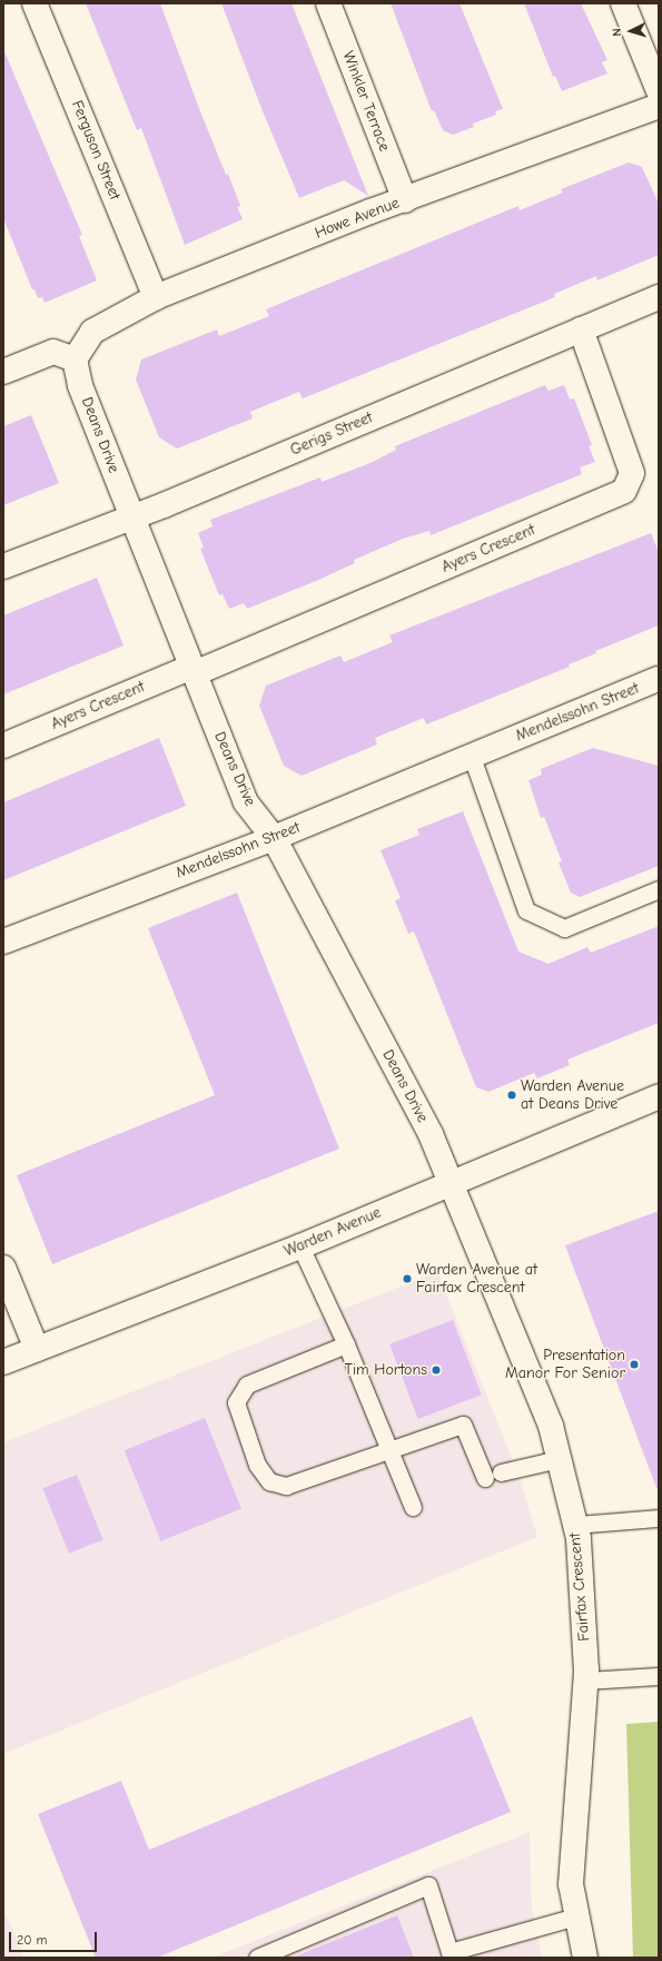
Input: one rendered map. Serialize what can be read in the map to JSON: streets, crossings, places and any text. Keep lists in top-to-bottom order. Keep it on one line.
{"streets":{"street":["Winkler Terrace","Ferguson Street","Howe Avenue","Gerigs Street","Deans Drive","Ayers Crescent","Mendelssohn Street","Warden Avenue","Fairfax Crescent"]},"crossings":[["Winkler Terrace","Howe Avenue"],["Ferguson Street","Howe Avenue"],["Howe Avenue","Deans Drive"],["Gerigs Street","Deans Drive"],["Gerigs Street","Ayers Crescent"],["Deans Drive","Ayers Crescent"],["Deans Drive","Mendelssohn Street"],["Deans Drive","Warden Avenue"],["Deans Drive","Fairfax Crescent"],["Warden Avenue","Fairfax Crescent"]],"places":["Warden Avenue at Deans Drive","Warden Avenue at Fairfax Crescent","Presentation Manor For Senior","Tim Hortons"],"scale_bar":"20 m","north":"left"}
